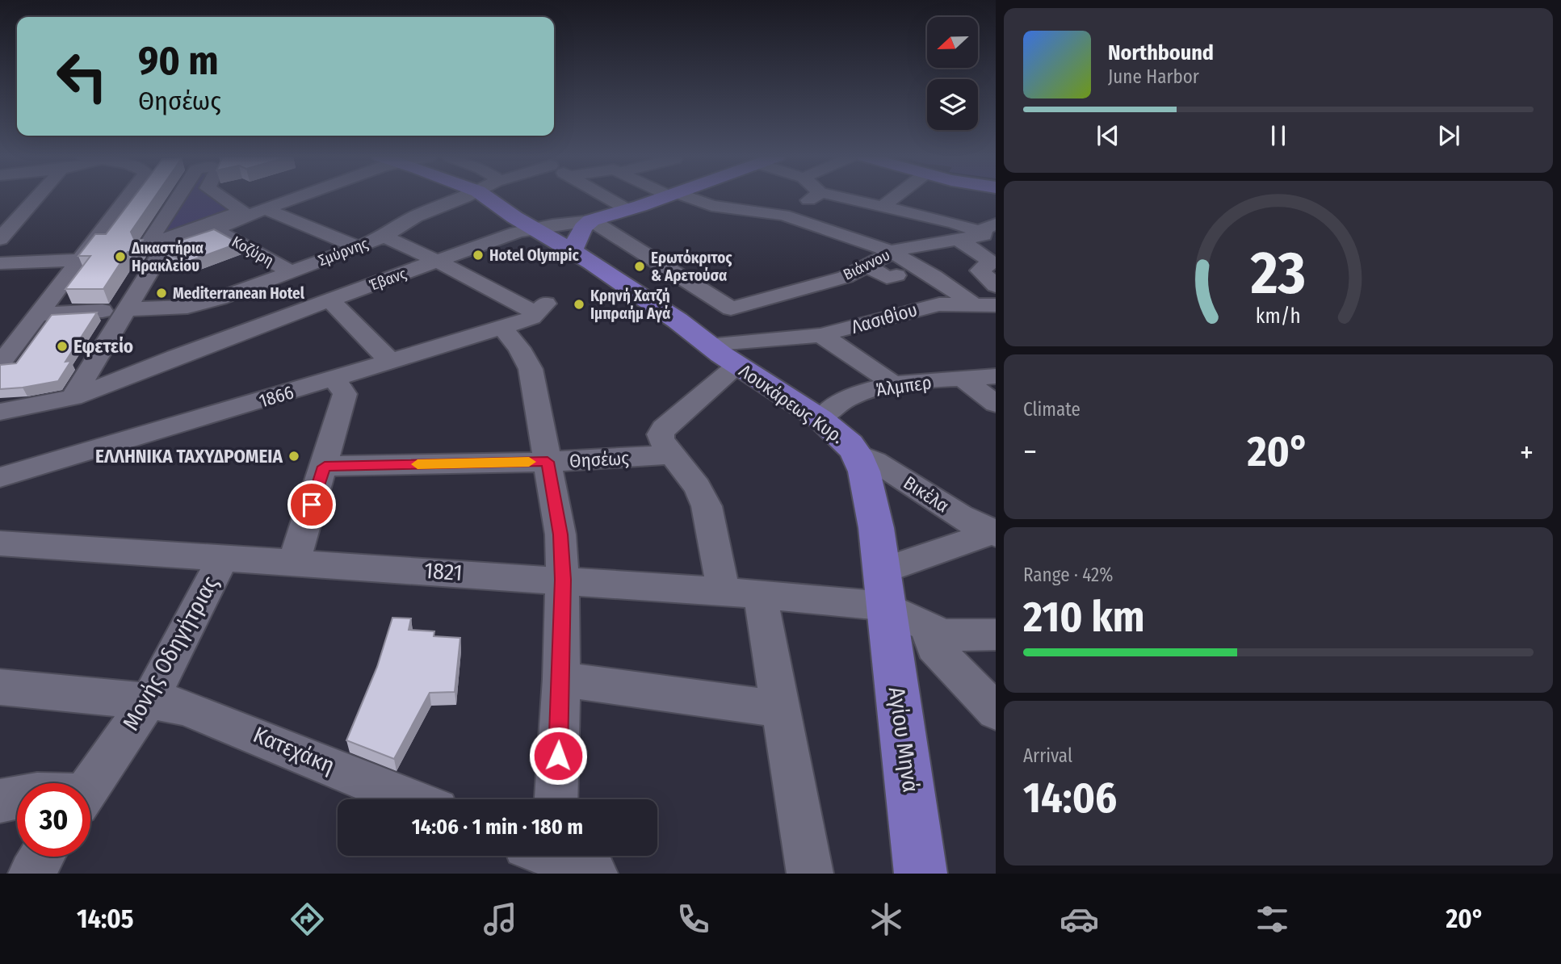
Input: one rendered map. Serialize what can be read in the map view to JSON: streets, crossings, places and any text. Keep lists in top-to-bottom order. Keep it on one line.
{"streets":{"main road":["Έβανς","Λουκάρεως Κυρ.","Αγίου Μηνά"],"street":["Κοζύρη","Σμύρνης","Βιάννου","Λασιθίου","Άλμπερ","1866","Θησέως","Βικέλα","1821","Μονής Οδηγήτριας","Κατεχάκη"]},"crossings":[["Κοζύρη","Σμύρνης"],["Βιάννου","Έβανς"],["Έβανς","1866"],["Έβανς","Λουκάρεως Κυρ."],["Λασιθίου","Λουκάρεως Κυρ."],["Άλμπερ","Λουκάρεως Κυρ."],["Λουκάρεως Κυρ.","Βικέλα"],["Λουκάρεως Κυρ.","1821"],["Λουκάρεως Κυρ.","Αγίου Μηνά"],["1821","Μονής Οδηγήτριας"],["1821","Αγίου Μηνά"],["Μονής Οδηγήτριας","Κατεχάκη"]],"places":["Hotel Olympic","Δικαστήρια Ηρακλείου","Ερωτόκριτος & Αρετούσα","Mediterranean Hotel","Κρηνή Χατζή Ιμπραήμ Αγά","Εφετείο","ΕΛΛΗΝΙΚΑ ΤΑΧΥΔΡΟΜΕΙΑ"],"north":"left","page":{"turn":["90 m","Θησέως"],"song":["Northbound","June Harbor"],"tile":["Climate",["Range · 42%","210 km"],["Arrival","14:06"]],"heat":["−","20°","+"],"limit":"30","trip":"14:06 · 1 min · 180 m","tabs":["14:05","20°"],"gauge":["23","km/h"]}}
